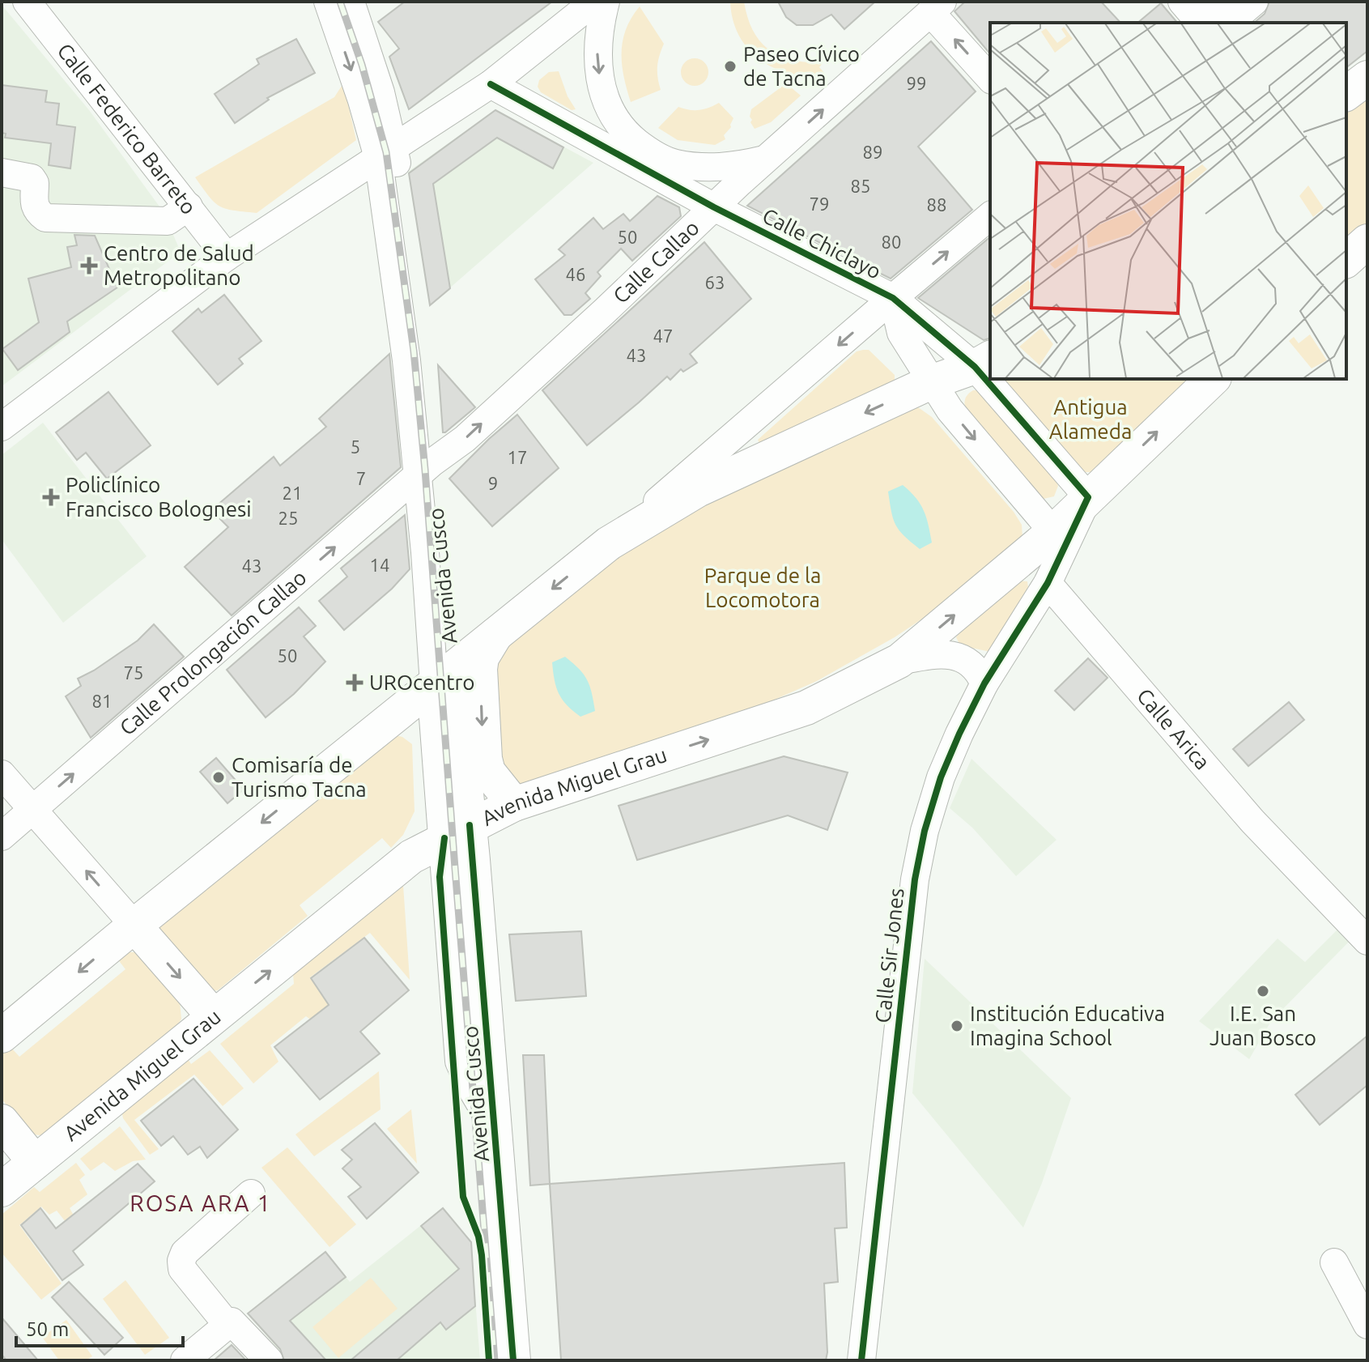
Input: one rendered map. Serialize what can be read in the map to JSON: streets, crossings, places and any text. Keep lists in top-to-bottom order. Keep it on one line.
{"streets":{"main road":["Avenida Cusco","Avenida Miguel Grau"],"street":["Calle Federico Barreto","Calle Chiclayo","Calle Callao","Calle Prolongación Callao","Calle Arica","Calle Sir Jones"]},"crossings":[["Calle Chiclayo","Calle Callao"],["Calle Chiclayo","Avenida Miguel Grau"],["Calle Callao","Avenida Cusco"],["Calle Callao","Calle Prolongación Callao"],["Avenida Cusco","Calle Prolongación Callao"],["Avenida Cusco","Avenida Miguel Grau"],["Calle Arica","Calle Sir Jones"]],"one_way":["Calle Prolongación Callao"],"districts":["ROSA ARA 1"],"parks":["Antigua Alameda","Parque de la Locomotora"],"places":{"other":["Paseo Cívico de Tacna","Comisaría de Turismo Tacna","I.E. San Juan Bosco","Institución Educativa Imagina School"],"health":["Centro de Salud Metropolitano","Policlínico Francisco Bolognesi","UROcentro"]},"house_numbers":["99","89","85","79","88","50","80","46","63","47","43","5","17","7","9","21","25","14","43","50","75","81"],"scale_bar":"50 m"}
